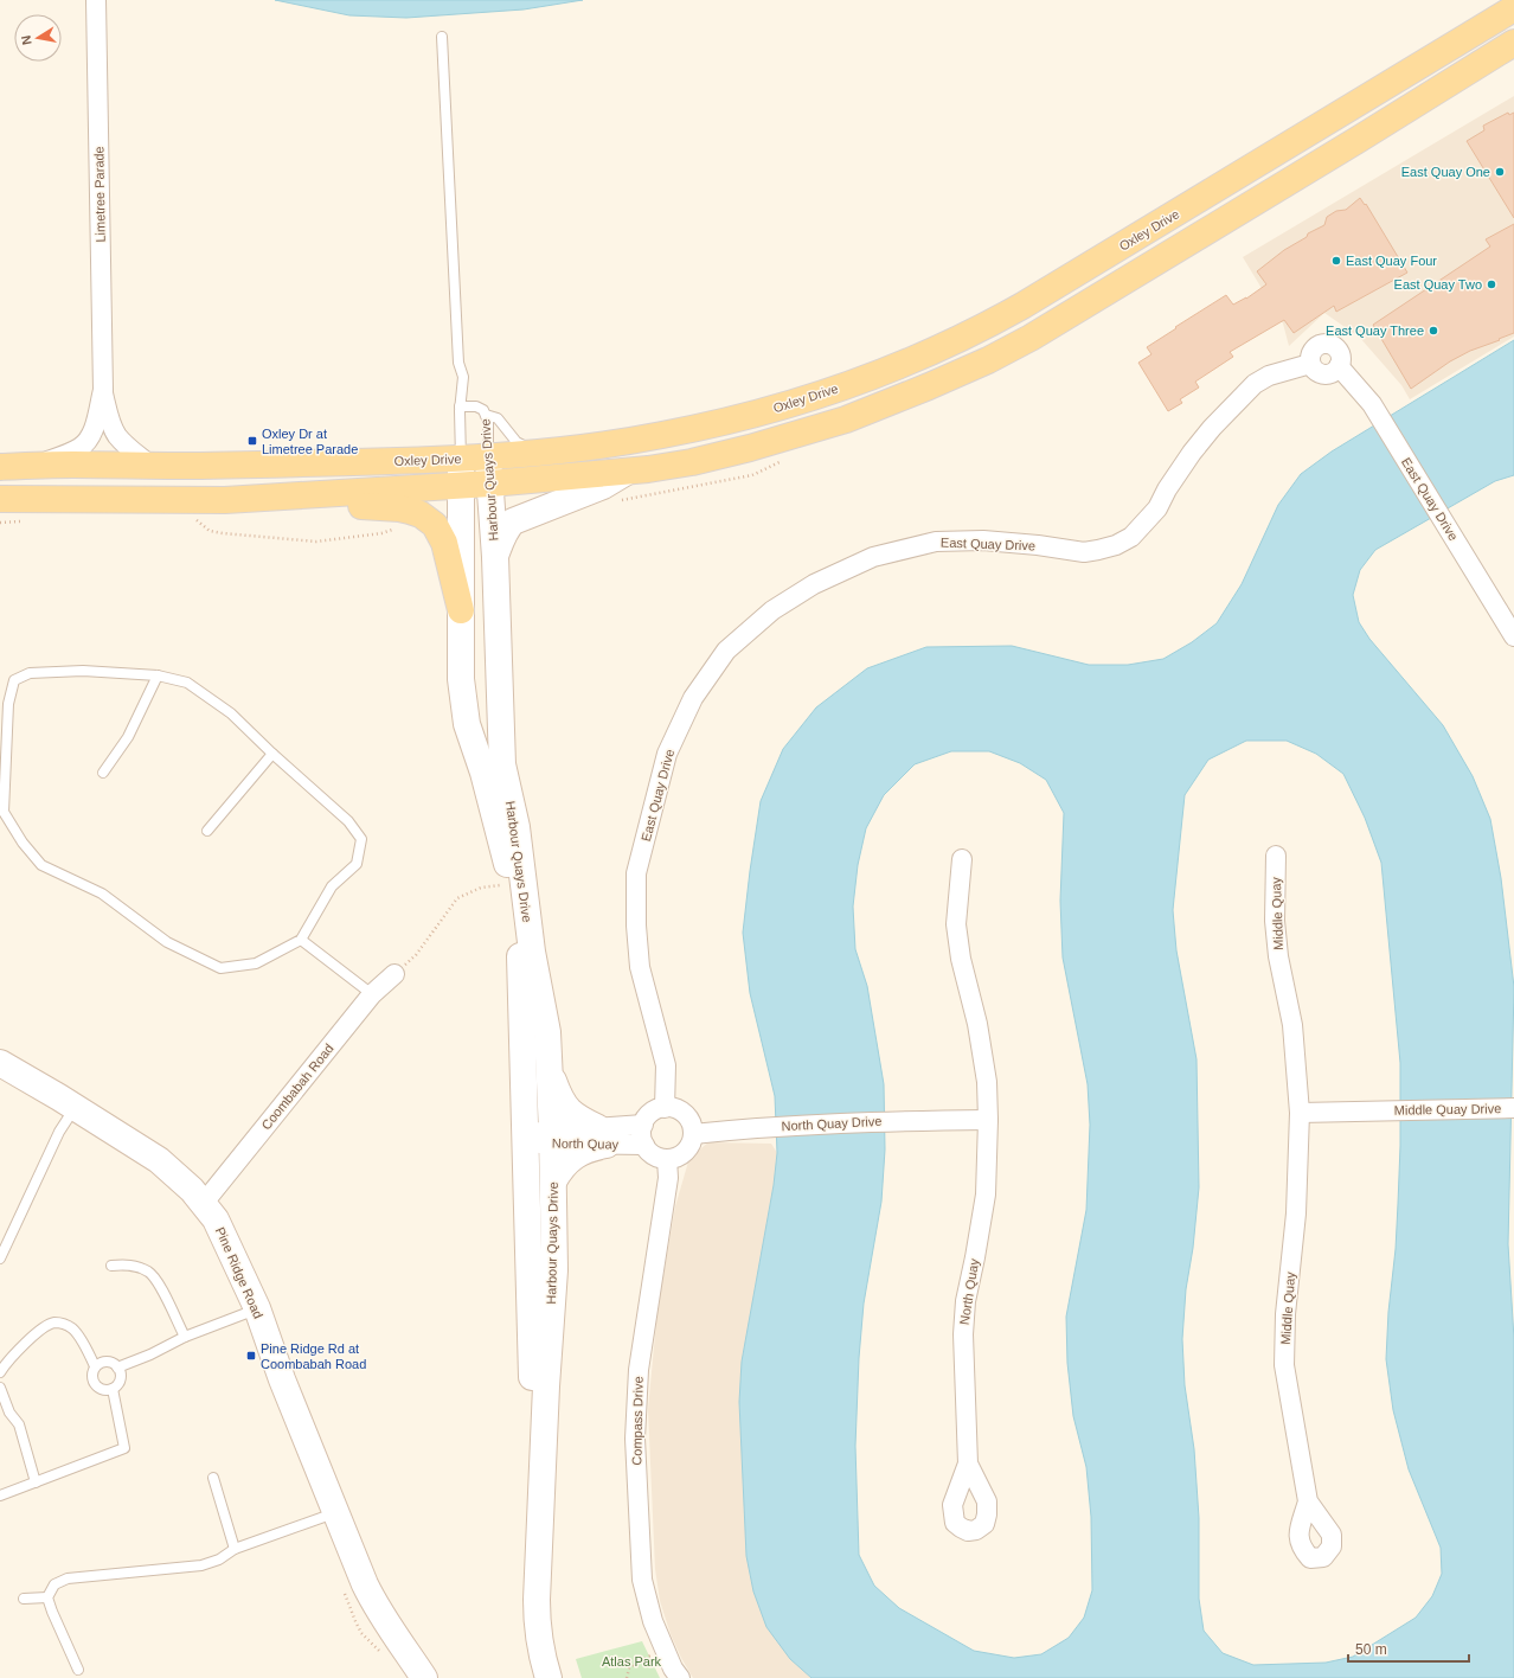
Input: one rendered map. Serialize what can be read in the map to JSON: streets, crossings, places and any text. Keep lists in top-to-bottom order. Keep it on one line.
{"streets":{"main road":["Oxley Drive"],"street":["Limetree Parade","Harbour Quays Drive","East Quay Drive","Middle Quay","Coombabah Road","Middle Quay Drive","North Quay Drive","North Quay","Pine Ridge Road","Compass Drive"]},"crossings":[["Limetree Parade","Oxley Drive"],["Oxley Drive","Harbour Quays Drive"],["Harbour Quays Drive","North Quay"],["East Quay Drive","North Quay Drive"],["East Quay Drive","North Quay"],["East Quay Drive","Compass Drive"],["Middle Quay","Middle Quay Drive"],["Coombabah Road","Pine Ridge Road"],["North Quay Drive","North Quay"],["North Quay Drive","Compass Drive"],["North Quay","Compass Drive"]],"parks":["Atlas Park"],"places":{"other":["East Quay One","East Quay Four","East Quay Two","East Quay Three"],"transit":["Oxley Dr at Limetree Parade","Pine Ridge Rd at Coombabah Road"]},"scale_bar":"50 m","north":"left"}
